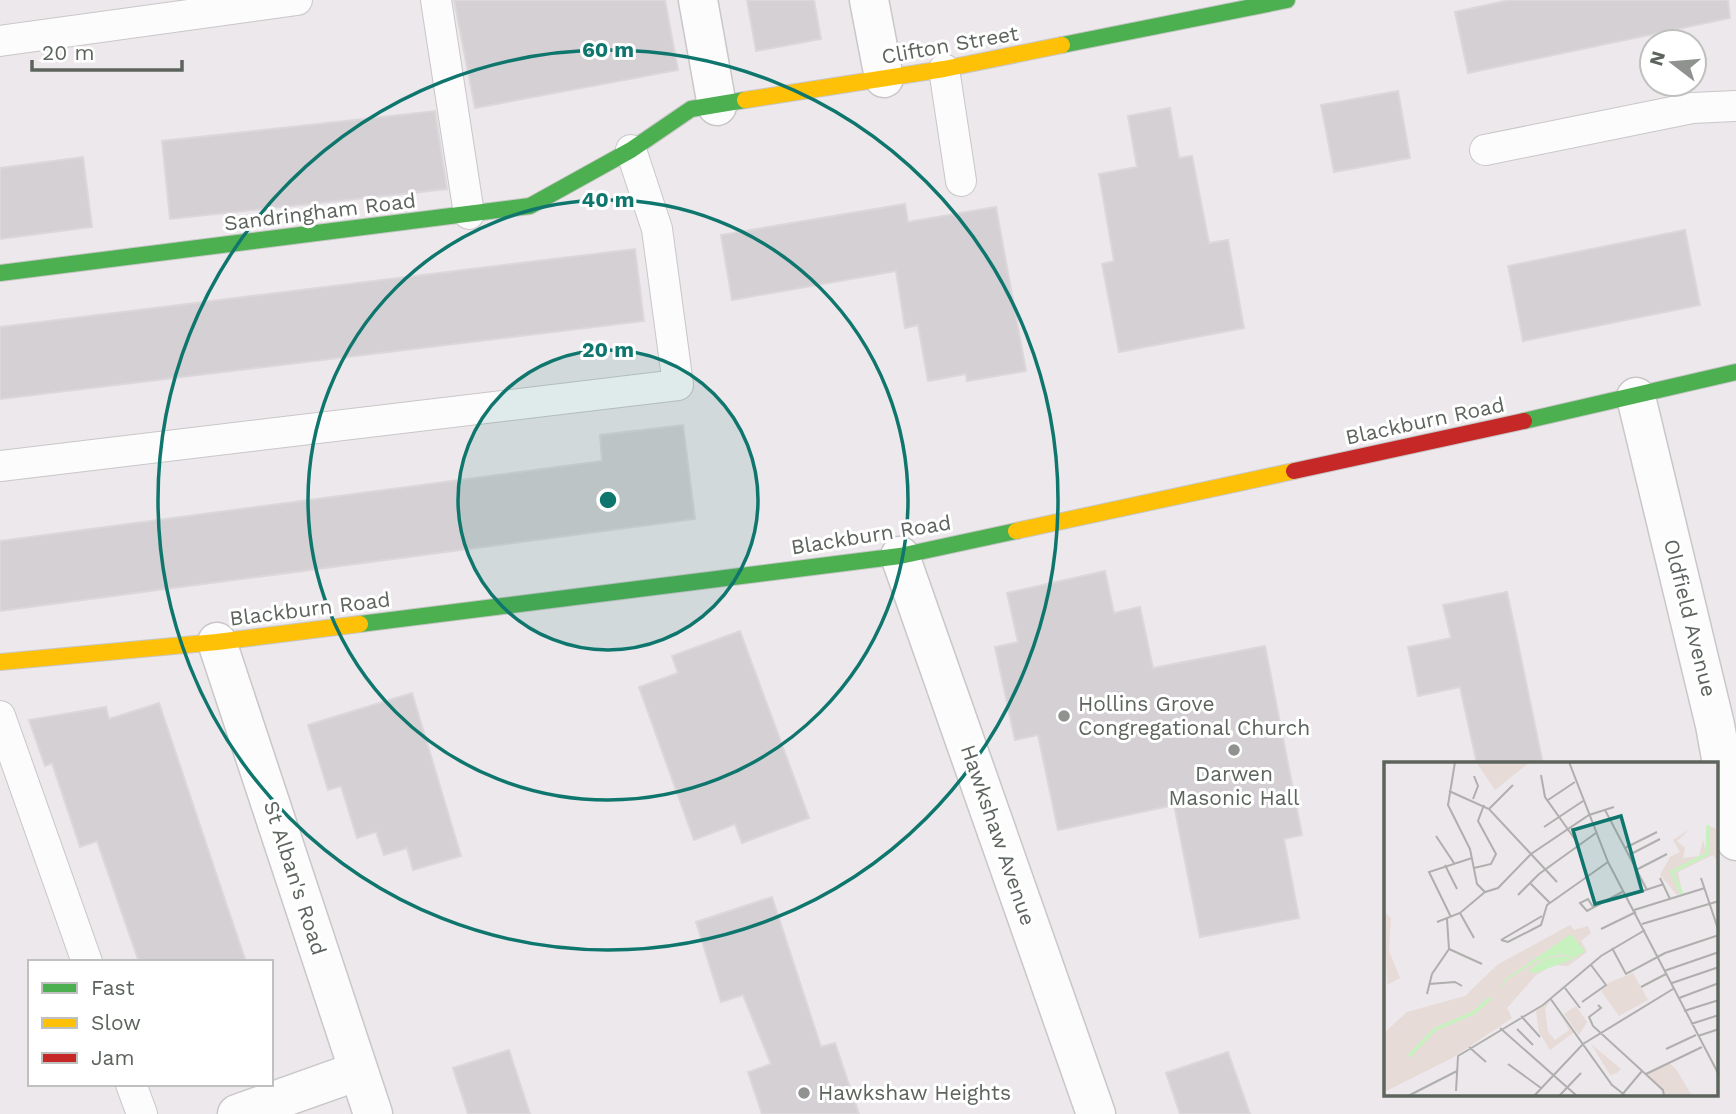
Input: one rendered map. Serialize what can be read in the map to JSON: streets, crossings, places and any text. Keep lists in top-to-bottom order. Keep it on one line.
{"streets":{"main road":["Clifton Street","Sandringham Road","Blackburn Road"],"street":["Oldfield Avenue","Hawkshaw Avenue","St Alban's Road"]},"crossings":[["Clifton Street","Sandringham Road"],["Blackburn Road","Oldfield Avenue"],["Blackburn Road","Hawkshaw Avenue"],["Blackburn Road","St Alban's Road"]],"places":["Hollins Grove Congregational Church","Darwen Masonic Hall","Hawkshaw Heights"],"legend":["Fast","Slow","Jam"],"scale_bar":"20 m","north":"left","rings":["60 m","40 m","20 m"]}
